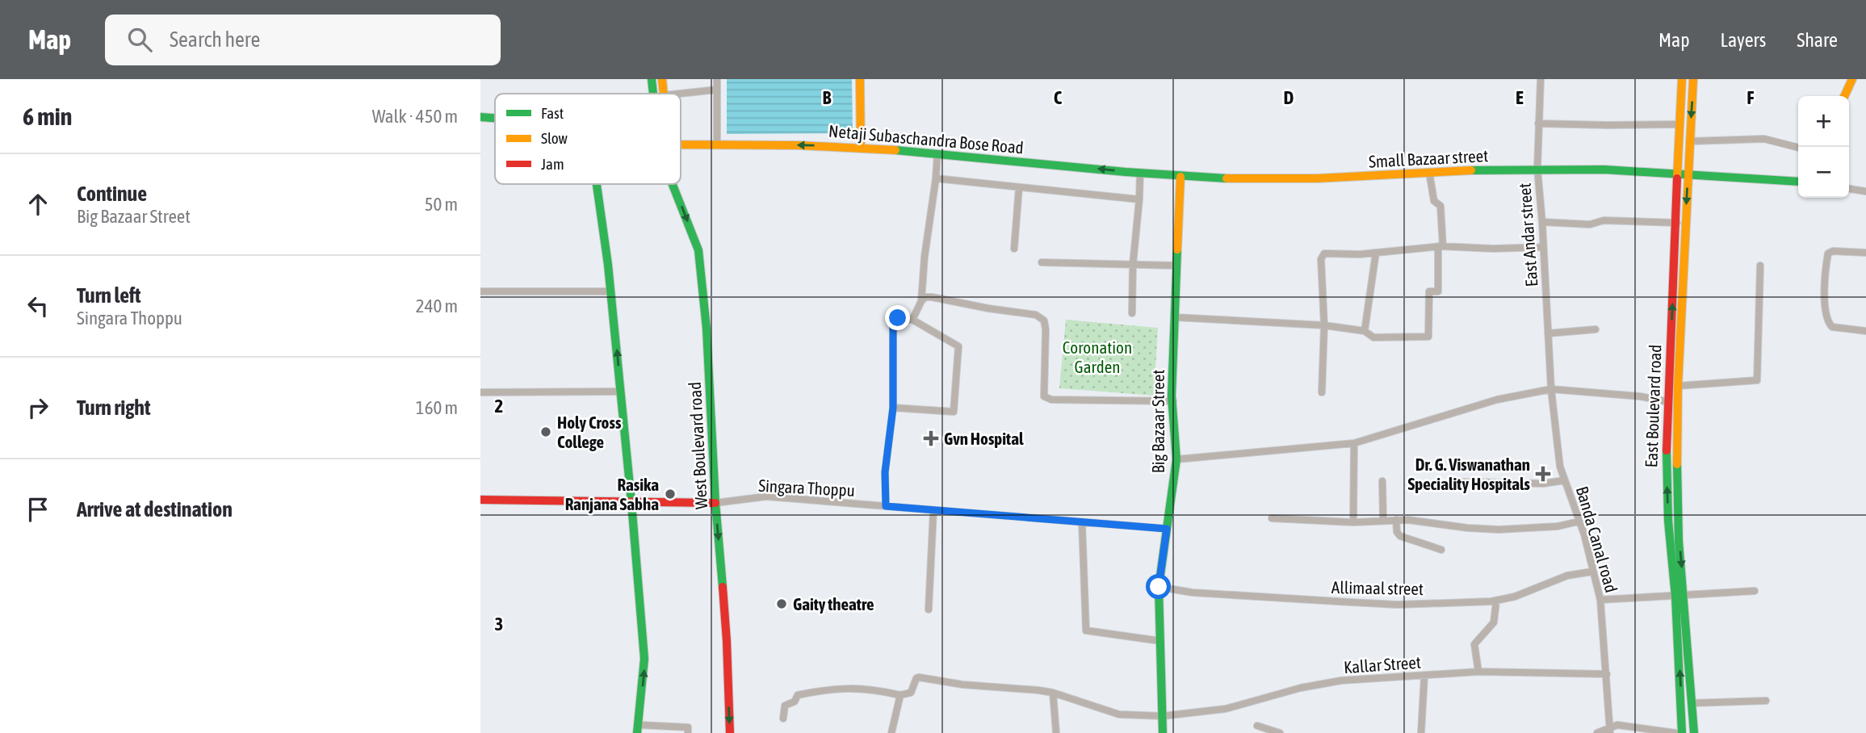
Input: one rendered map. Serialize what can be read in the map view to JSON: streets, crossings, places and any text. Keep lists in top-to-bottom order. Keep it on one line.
{"streets":{"main road":["Netaji Subaschandra Bose Road","Small Bazaar street","East Boulevard road","Big Bazaar Street","West Boulevard road"],"street":["East Andar street","Singara Thoppu","Banda Canal road","Allimaal street","Kallar Street"]},"crossings":[["Netaji Subaschandra Bose Road","Small Bazaar street"],["Netaji Subaschandra Bose Road","Big Bazaar Street"],["Small Bazaar street","East Andar street"],["Small Bazaar street","East Boulevard road"],["Small Bazaar street","Big Bazaar Street"],["East Andar street","Banda Canal road"],["Big Bazaar Street","Singara Thoppu"],["Big Bazaar Street","Allimaal street"],["Big Bazaar Street","Kallar Street"],["West Boulevard road","Singara Thoppu"],["Banda Canal road","Allimaal street"],["Banda Canal road","Kallar Street"]],"one_way":["Netaji Subaschandra Bose Road","West Boulevard road"],"parks":["Coronation Garden"],"places":{"other":["Holy Cross College","Rasika Ranjana Sabha","Gaity theatre"],"health":["Gvn Hospital","Dr. G. Viswanathan Speciality Hospitals"]},"legend":["Fast","Slow","Jam"],"page":{"header":"Map","search":"Search here","nav":["Map","Layers","Share"],"heading":["6 min","Walk · 450 m"],"map_buttons":["+","−"],"list":[["Continue","Big Bazaar Street","50 m"],["Turn left","Singara Thoppu","240 m"],["Turn right","160 m"],"Arrive at destination"]},"grid":{"columns":["B","C","D","E","F"],"rows":["2","3"]}}
